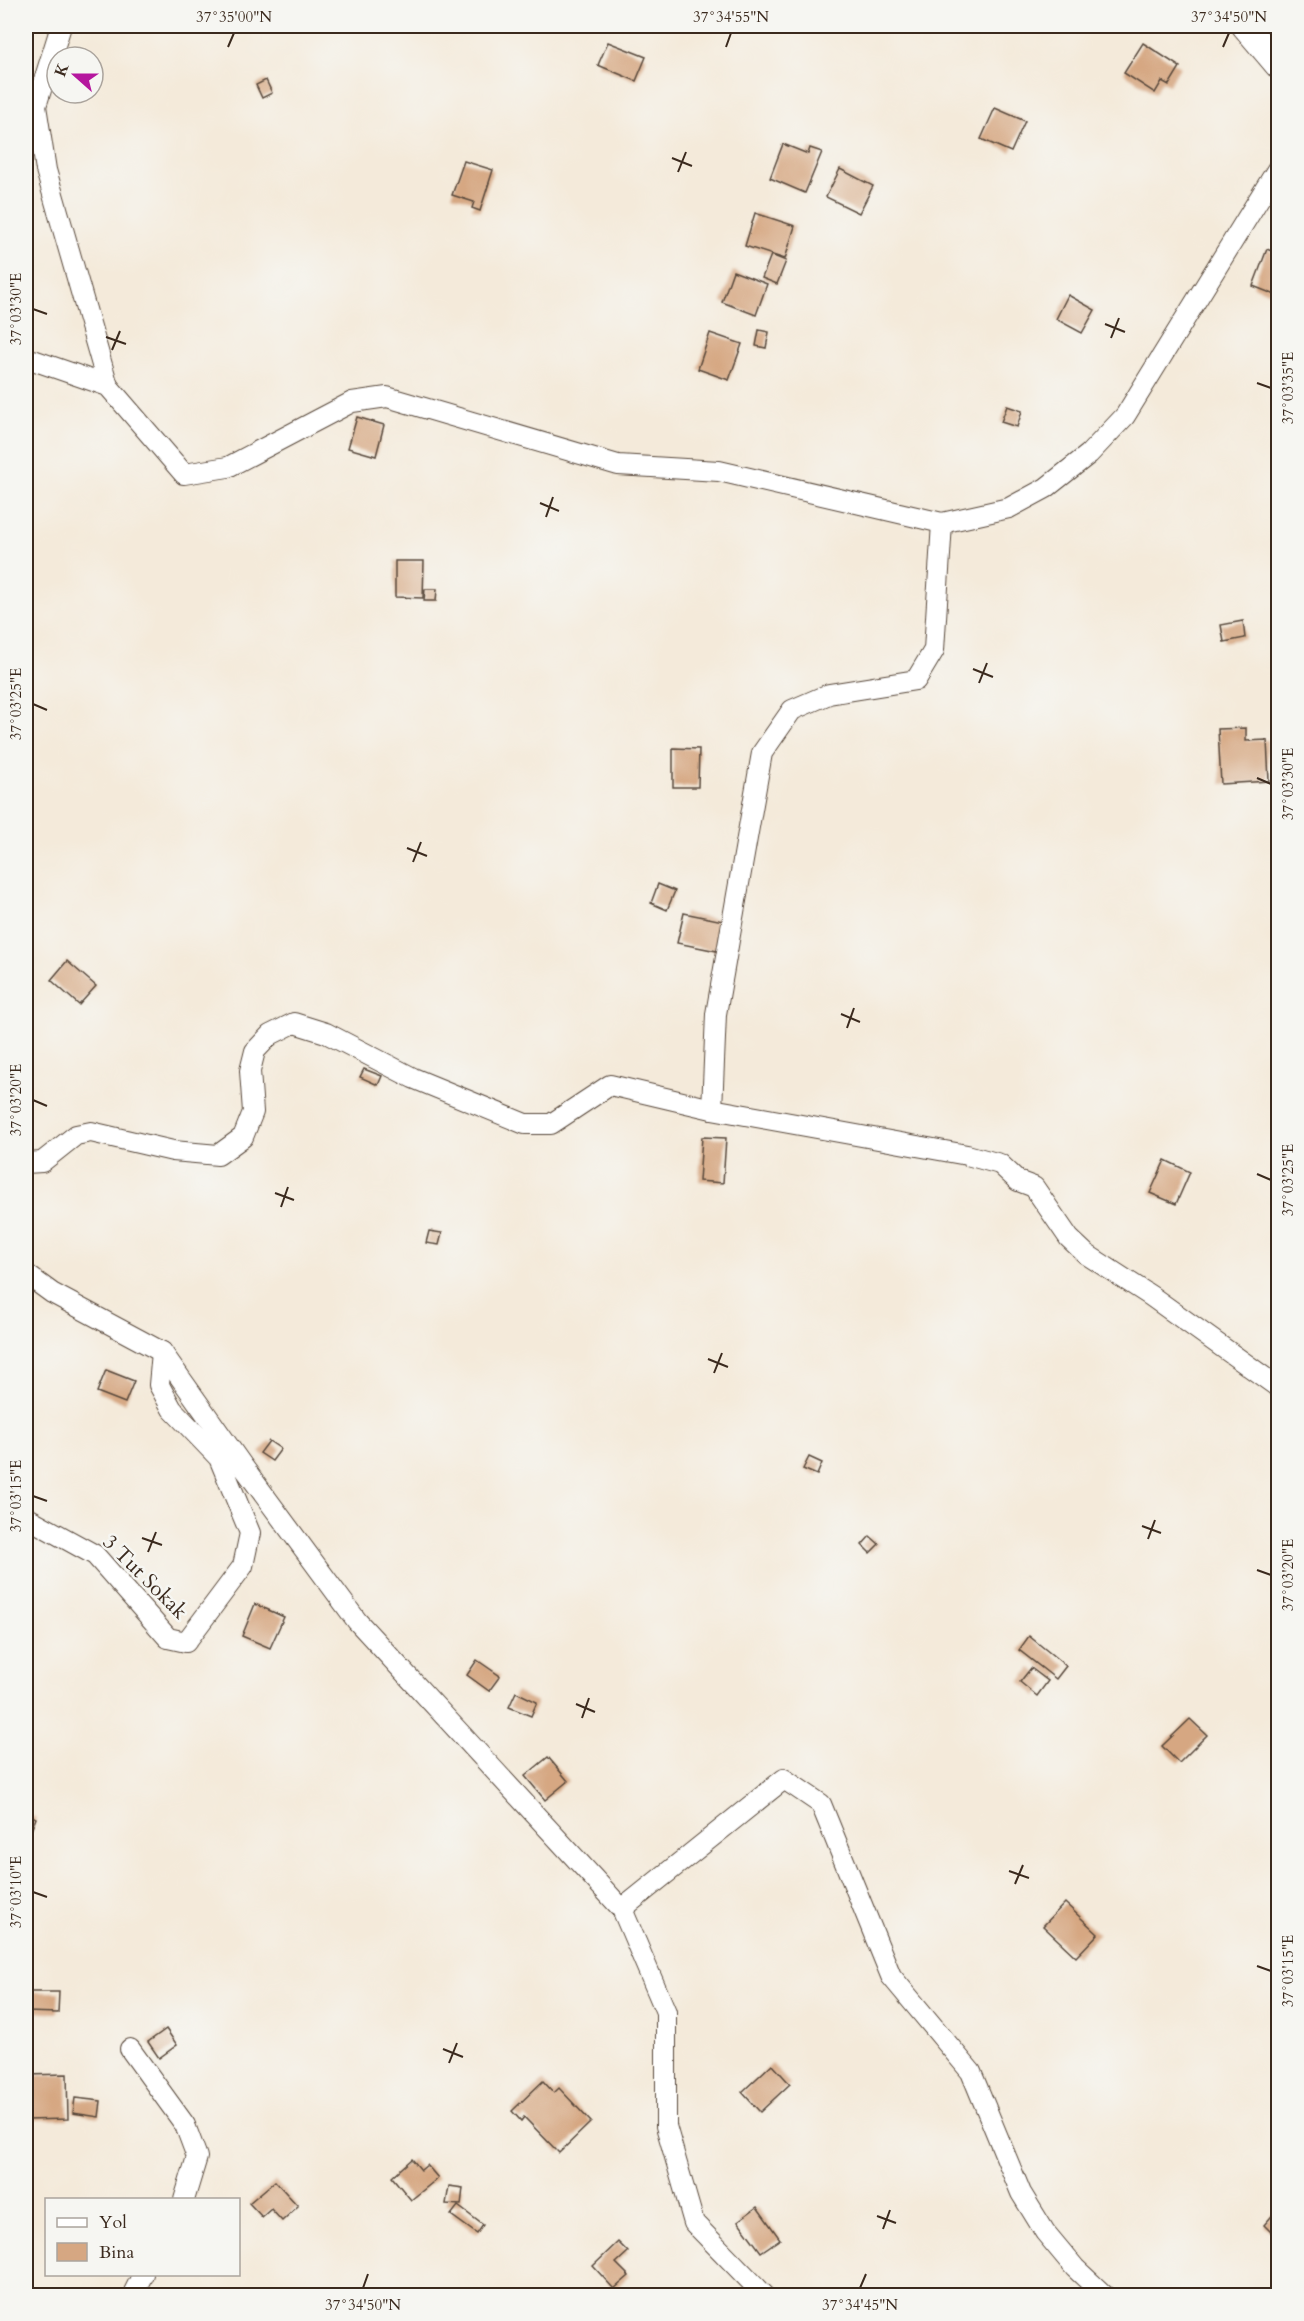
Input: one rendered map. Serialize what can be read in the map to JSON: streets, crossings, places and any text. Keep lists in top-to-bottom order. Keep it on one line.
{"streets":{"street":["3 Tut Sokak"]},"legend":["Yol","Bina"],"north":"left","coordinates":["37°35'00\"N","37°34'55\"N","37°34'50\"N","37°03'30\"E","37°03'35\"E","37°03'25\"E","37°03'20\"E","37°03'15\"E","37°03'10\"E","37°34'45\"N"]}
